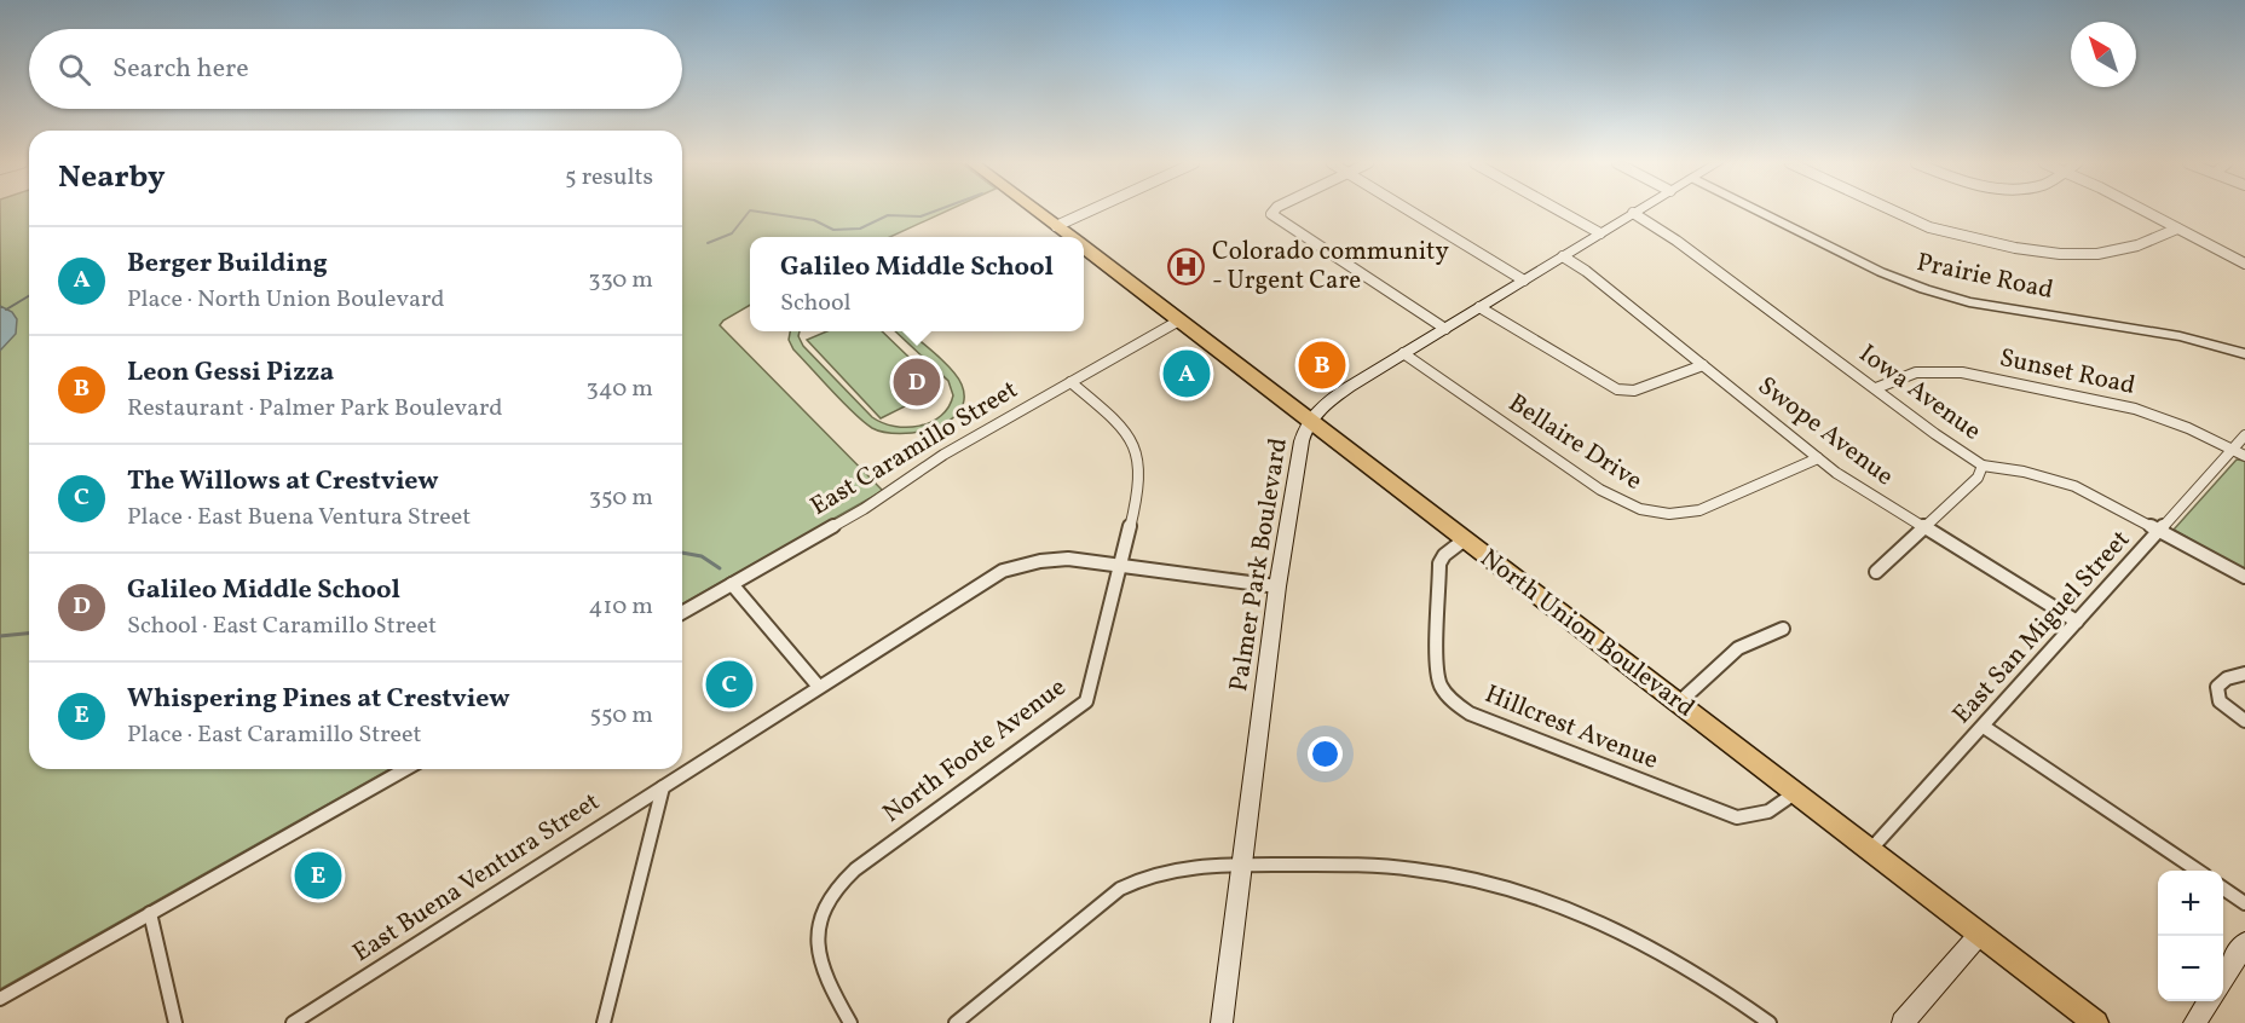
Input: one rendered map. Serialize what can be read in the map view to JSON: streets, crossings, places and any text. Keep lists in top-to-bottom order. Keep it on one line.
{"streets":{"main road":["Palmer Park Boulevard","North Union Boulevard"],"street":["Prairie Road","Sunset Road","Iowa Avenue","Swope Avenue","Bellaire Drive","East Caramillo Street","East San Miguel Street","Hillcrest Avenue","North Foote Avenue","East Buena Ventura Street"]},"crossings":[["Sunset Road","Iowa Avenue"],["Sunset Road","East San Miguel Street"],["Iowa Avenue","Palmer Park Boulevard"],["Iowa Avenue","East San Miguel Street"],["Swope Avenue","Bellaire Drive"],["Swope Avenue","Palmer Park Boulevard"],["Swope Avenue","East San Miguel Street"],["Bellaire Drive","Palmer Park Boulevard"],["East Caramillo Street","North Union Boulevard"],["East Caramillo Street","North Foote Avenue"],["Palmer Park Boulevard","North Union Boulevard"],["Palmer Park Boulevard","East Buena Ventura Street"],["East San Miguel Street","North Union Boulevard"],["North Union Boulevard","Hillcrest Avenue"],["North Foote Avenue","East Buena Ventura Street"]],"places":{"hospital":["Colorado community - Urgent Care"]},"north":"top left","page":{"search":"Search here","heading":["Nearby","5 results"],"list":[{"mark":"A","name":"Berger Building","note":"Place · North Union Boulevard","value":"330 m"},{"mark":"B","name":"Leon Gessi Pizza","note":"Restaurant · Palmer Park Boulevard","value":"340 m"},{"mark":"C","name":"The Willows at Crestview","note":"Place · East Buena Ventura Street","value":"350 m"},{"mark":"D","name":"Galileo Middle School","note":"School · East Caramillo Street","value":"410 m"},{"mark":"E","name":"Whispering Pines at Crestview","note":"Place · East Caramillo Street","value":"550 m"}],"popup":["Galileo Middle School","School"],"pins":["B","A","D","C","E"],"map_buttons":["+","−"]}}
